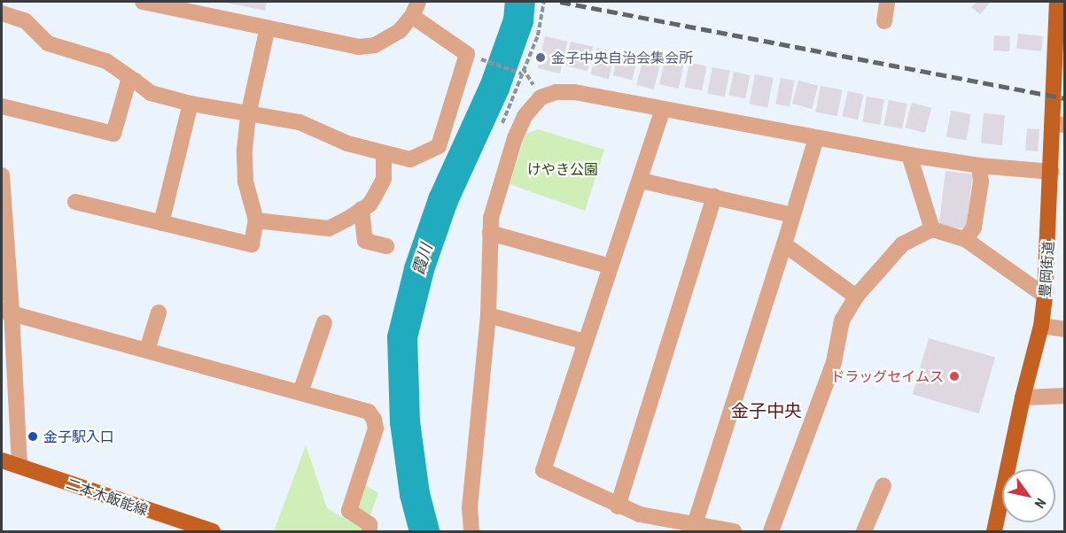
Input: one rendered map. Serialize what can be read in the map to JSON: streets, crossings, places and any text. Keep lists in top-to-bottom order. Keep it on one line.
{"streets":{"main road":["豊岡街道","二本木飯能線"]},"districts":["金子中央"],"water":["霞川"],"parks":["けやき公園"],"places":["金子中央自治会集会所","ドラッグセイムス","金子駅入口"],"north":"bottom right"}
